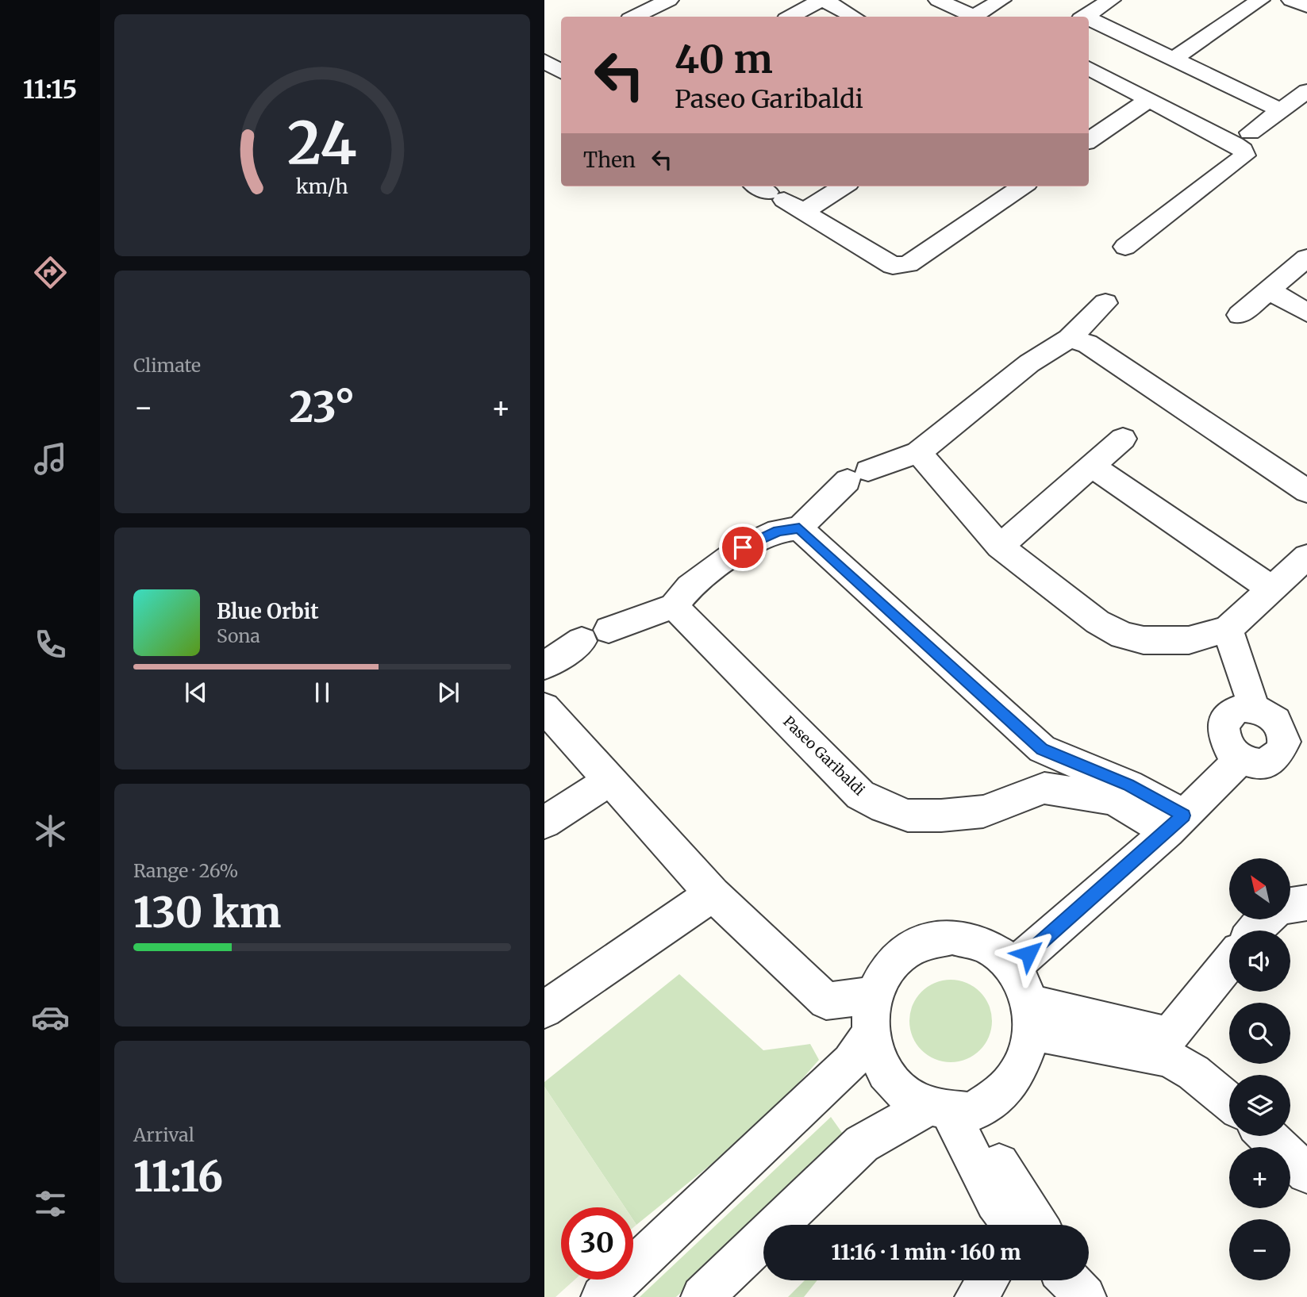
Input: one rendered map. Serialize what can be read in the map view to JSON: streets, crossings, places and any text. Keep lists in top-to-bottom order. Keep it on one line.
{"streets":{"street":["Paseo Garibaldi"]},"north":"top left","page":{"tabs":"11:15","turn":["40 m","Paseo Garibaldi"],"then":"Then","tile":["Climate",["Range · 26%","130 km"],["Arrival","11:16"]],"heat":["−","23°","+"],"song":["Blue Orbit","Sona"],"map_buttons":["+","−"],"limit":"30","trip":"11:16 · 1 min · 160 m","gauge":["24","km/h"]}}
